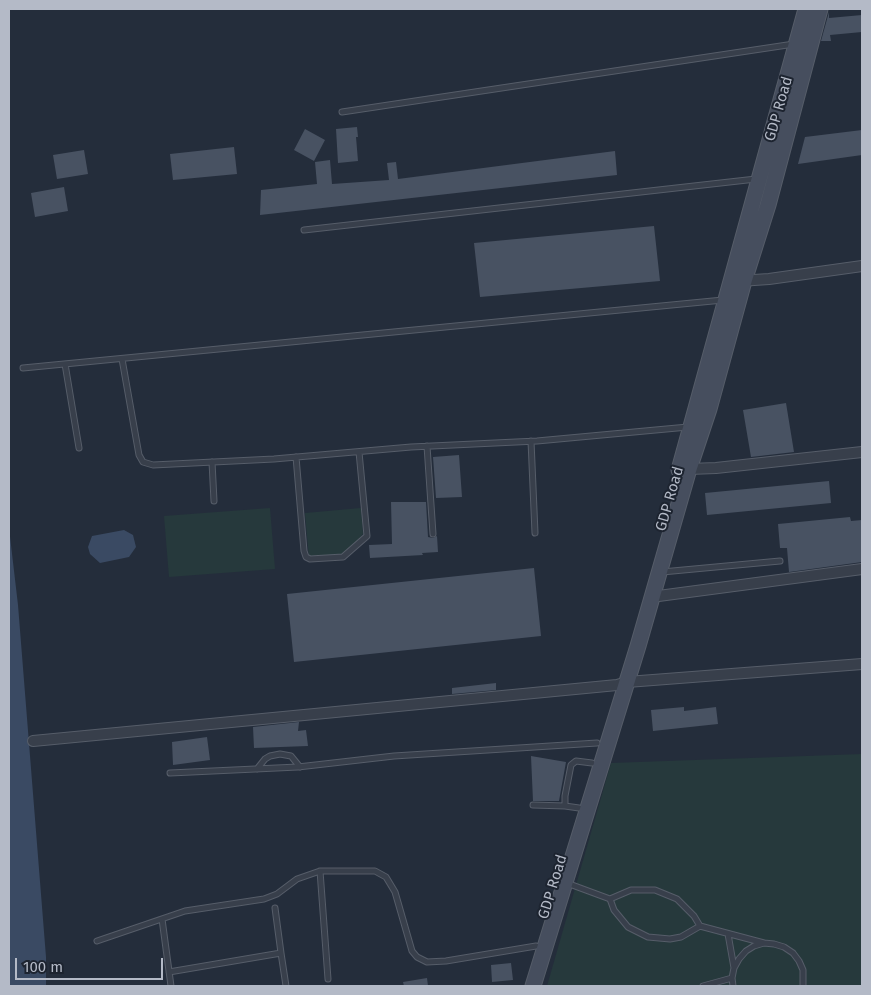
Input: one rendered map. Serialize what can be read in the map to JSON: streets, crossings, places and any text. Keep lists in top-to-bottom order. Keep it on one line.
{"streets":{"main road":["GDP Road"]},"scale_bar":"100 m"}
